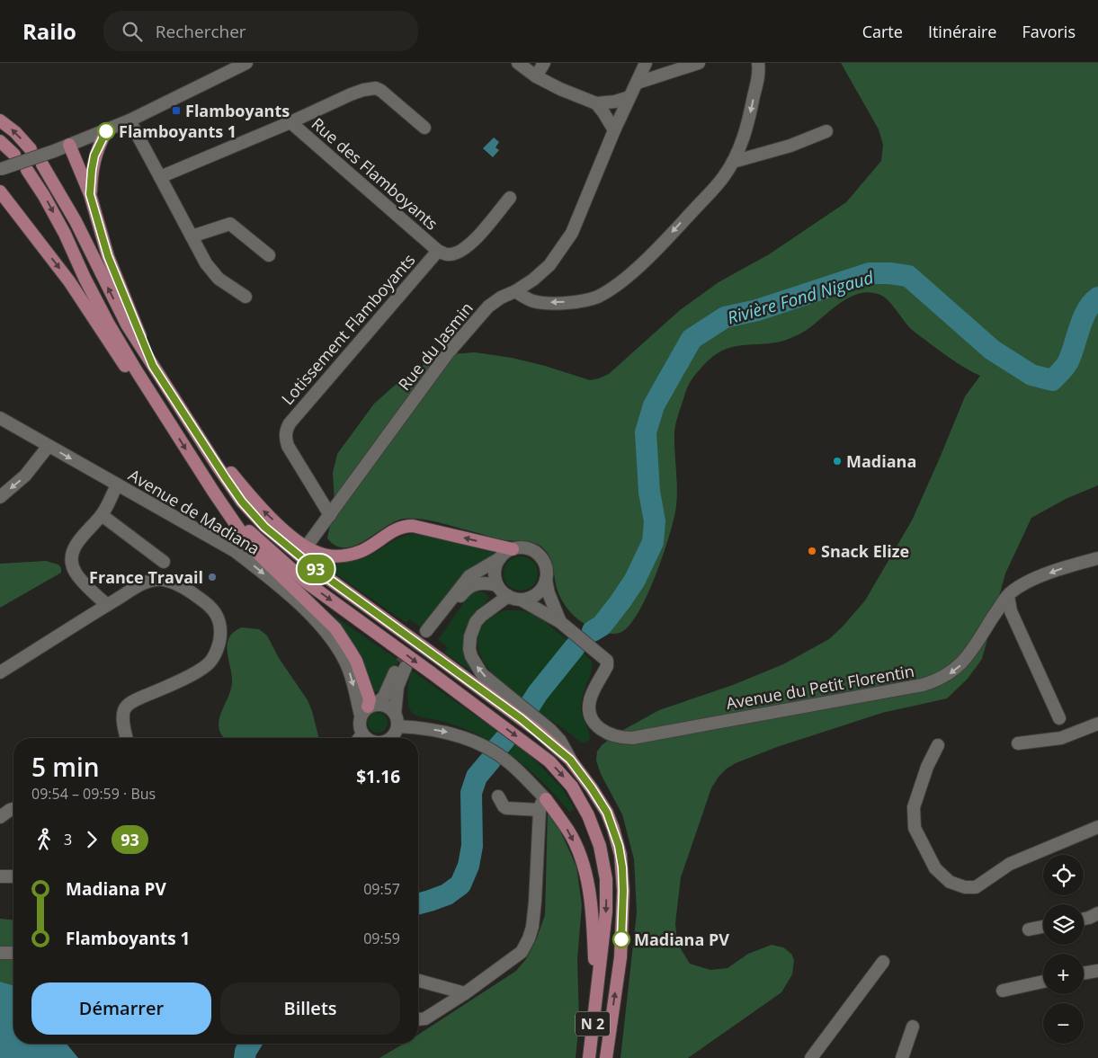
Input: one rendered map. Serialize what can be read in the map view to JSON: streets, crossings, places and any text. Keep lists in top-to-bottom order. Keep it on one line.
{"streets":{"main road":["N 2"],"street":["Rue des Flamboyants","Lotissement Flamboyants","Rue du Jasmin","Avenue de Madiana","Avenue du Petit Florentin"]},"crossings":[["Rue des Flamboyants","Lotissement Flamboyants"],["Lotissement Flamboyants","Rue du Jasmin"]],"one_way":["Avenue de Madiana"],"water":["Rivière Fond Nigaud"],"places":{"transit":["Flamboyants"],"other":["Flamboyants 1","Madiana","Snack Elize","France Travail","Madiana PV"]},"lines":["bus line 93"],"page":{"header":"Railo","search":"Rechercher","nav":["Carte","Itinéraire","Favoris"],"on_map":"93","heading":["5 min","09:54 – 09:59 · Bus","$1.16"],"legs":["3","93"],"map_buttons":["+","−"],"list":[{"name":"Madiana PV","value":"09:57"},{"name":"Flamboyants 1","value":"09:59"}],"buttons":["Démarrer","Billets"]}}
